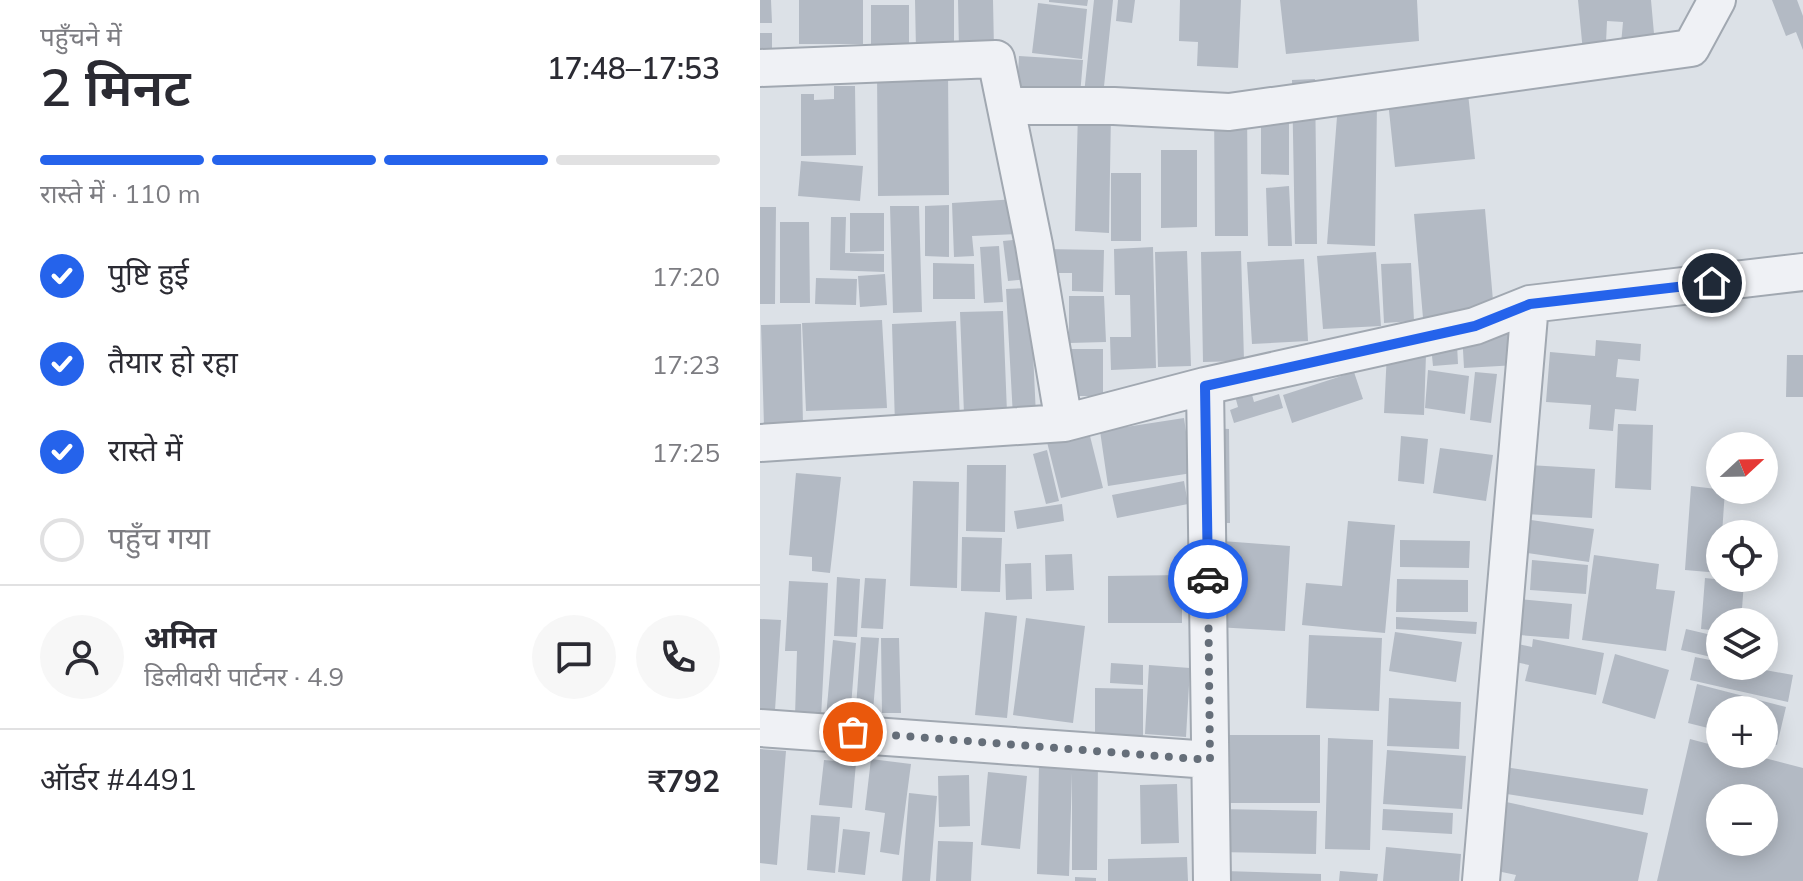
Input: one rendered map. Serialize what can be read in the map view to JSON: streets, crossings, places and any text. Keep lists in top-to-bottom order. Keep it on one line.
{"north":"right","page":{"heading":["2 मिनट","पहुँचने में","17:48–17:53"],"panel":["अमित","डिलीवरी पार्टनर · 4.9","ऑर्डर #4491","₹792"],"bar":"रास्ते में · 110 m","list":[["पुष्टि हुई","17:20"],["तैयार हो रहा","17:23"],["रास्ते में","17:25"],"पहुँच गया"],"map_buttons":["+","−"]}}
